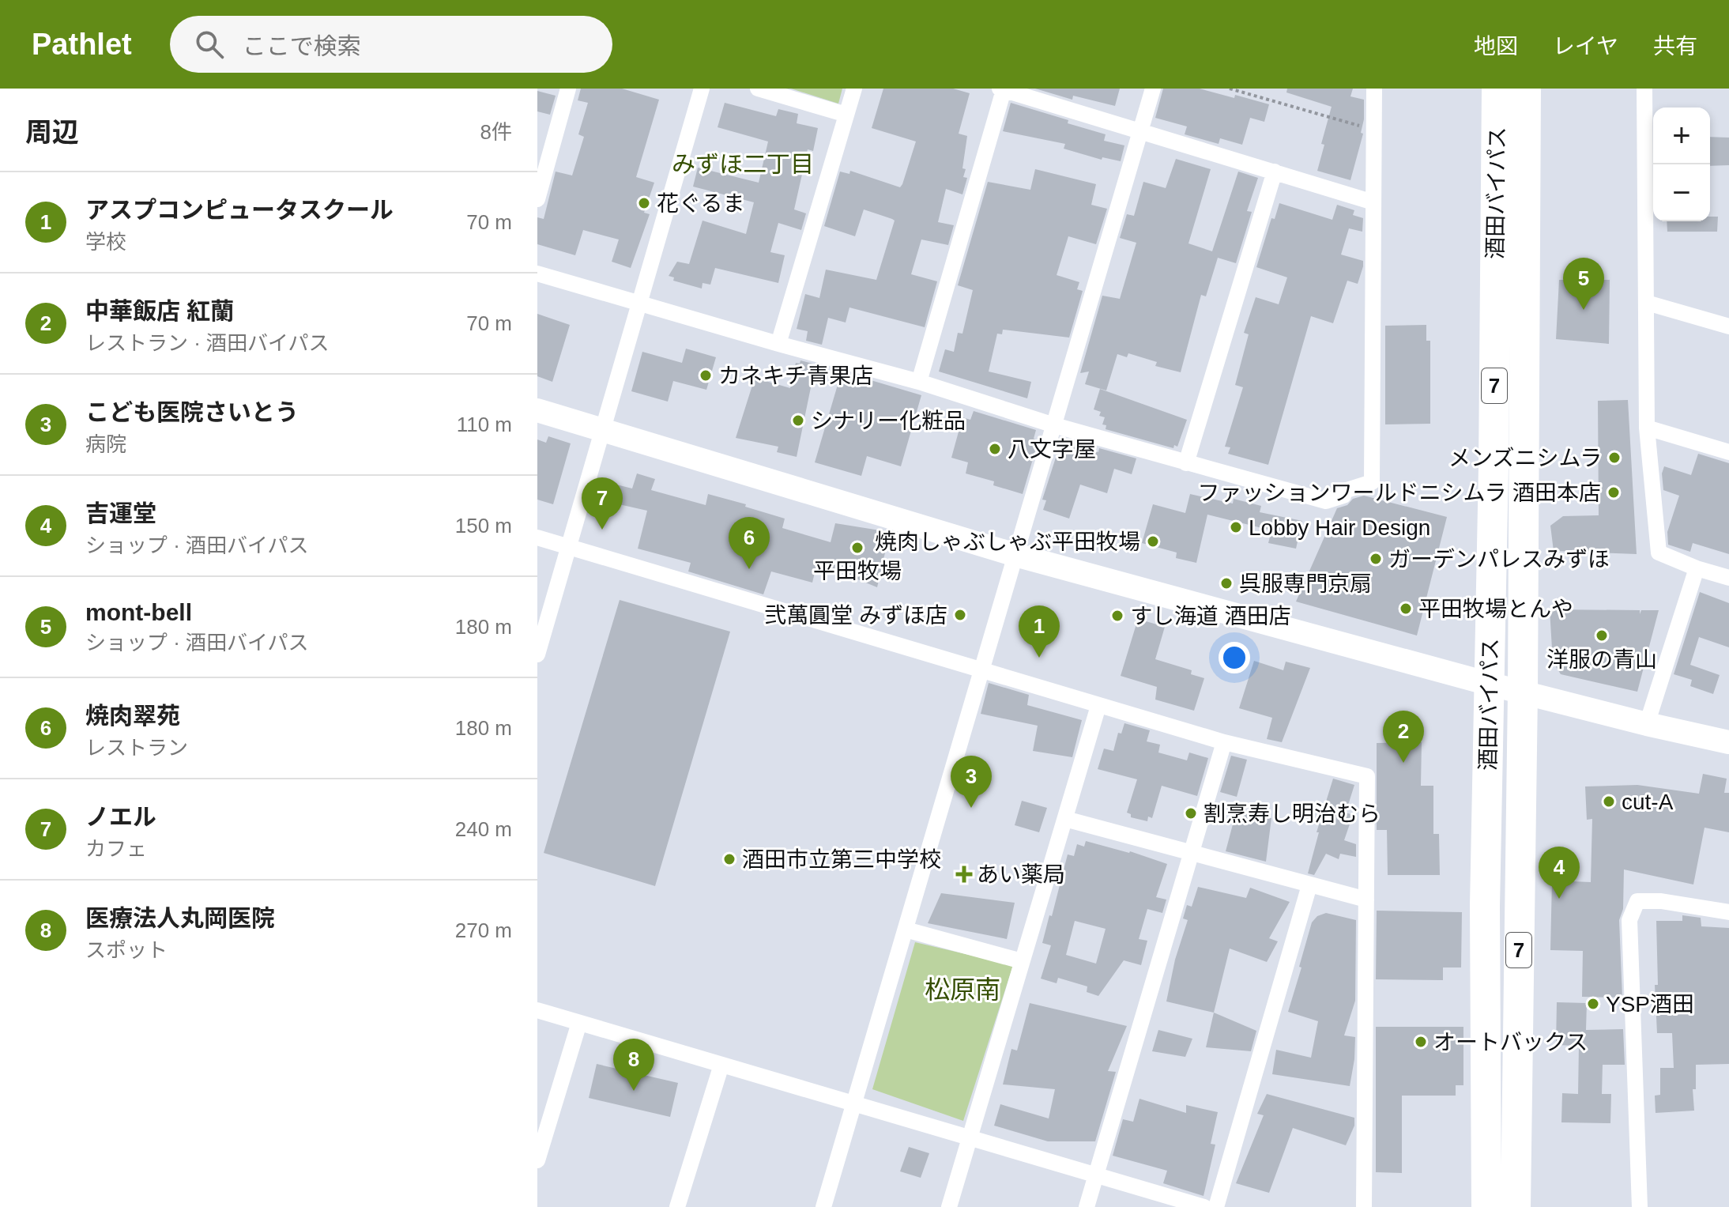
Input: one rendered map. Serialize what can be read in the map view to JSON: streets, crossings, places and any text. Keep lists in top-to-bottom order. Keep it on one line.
{"streets":{"highway":["酒田バイパス","7"]},"districts":["みずほ二丁目","松原南"],"places":{"other":["花ぐるま","カネキチ青果店","シナリー化粧品","八文字屋","メンズニシムラ","ファッションワールドニシムラ 酒田本店","Lobby Hair Design","焼肉しゃぶしゃぶ平田牧場","平田牧場","ガーデンパレスみずほ","呉服専門京扇","平田牧場とんや","弐萬圓堂 みずほ店","すし海道 酒田店","洋服の青山","cut-A","割烹寿し明治むら","酒田市立第三中学校","YSP酒田","オートバックス"],"health":["あい薬局"]},"page":{"header":"Pathlet","search":"ここで検索","nav":["地図","レイヤ","共有"],"heading":["周辺","8件"],"map_buttons":["+","−"],"list":[{"mark":"1","name":"アスプコンピュータスクール","note":"学校","value":"70 m"},{"mark":"2","name":"中華飯店 紅蘭","note":"レストラン · 酒田バイパス","value":"70 m"},{"mark":"3","name":"こども医院さいとう","note":"病院","value":"110 m"},{"mark":"4","name":"吉運堂","note":"ショップ · 酒田バイパス","value":"150 m"},{"mark":"5","name":"mont-bell","note":"ショップ · 酒田バイパス","value":"180 m"},{"mark":"6","name":"焼肉翠苑","note":"レストラン","value":"180 m"},{"mark":"7","name":"ノエル","note":"カフェ","value":"240 m"},{"mark":"8","name":"医療法人丸岡医院","note":"スポット","value":"270 m"}],"pins":["5","7","6","1","2","3","4","8"]}}
